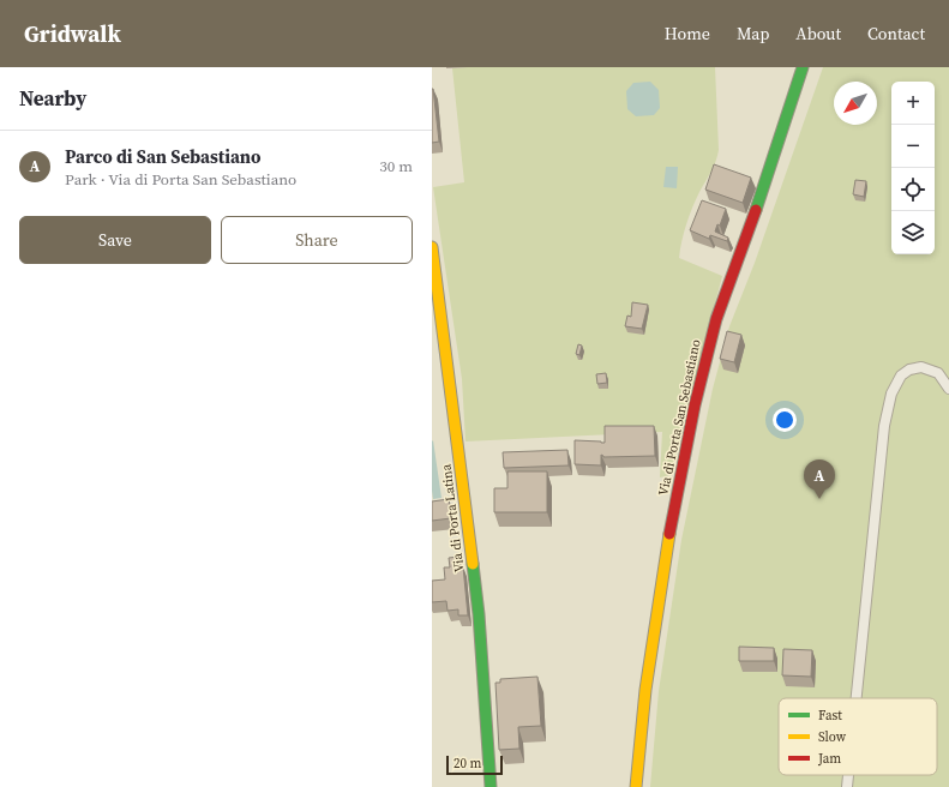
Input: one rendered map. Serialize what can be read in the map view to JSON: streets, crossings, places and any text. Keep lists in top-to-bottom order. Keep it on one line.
{"streets":{"street":["Via di Porta San Sebastiano","Via di Porta Latina"]},"legend":["Fast","Slow","Jam"],"scale_bar":"20 m","north":"bottom left","page":{"header":"Gridwalk","nav":["Home","Map","About","Contact"],"heading":"Nearby","map_buttons":["+","−"],"list":[{"mark":"A","name":"Parco di San Sebastiano","note":"Park · Via di Porta San Sebastiano","value":"30 m"}],"buttons":["Save","Share"],"pins":"A","scale":"20 m"}}
